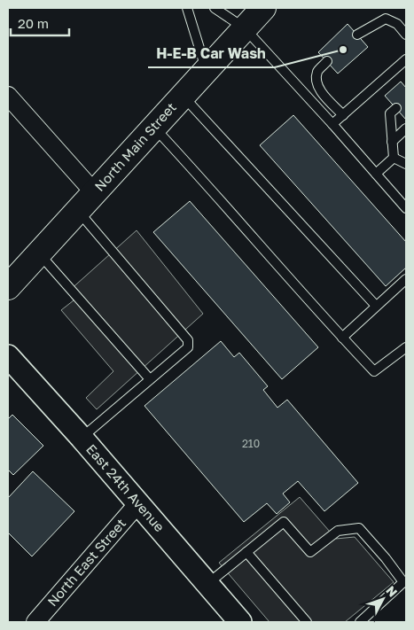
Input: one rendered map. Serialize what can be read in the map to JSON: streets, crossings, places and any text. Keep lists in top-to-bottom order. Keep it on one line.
{"streets":{"main road":["North Main Street"],"street":["East 24th Avenue","North East Street"]},"crossings":[["East 24th Avenue","North East Street"]],"places":["H-E-B Car Wash"],"house_numbers":["210"],"scale_bar":"20 m","north":"top right"}
